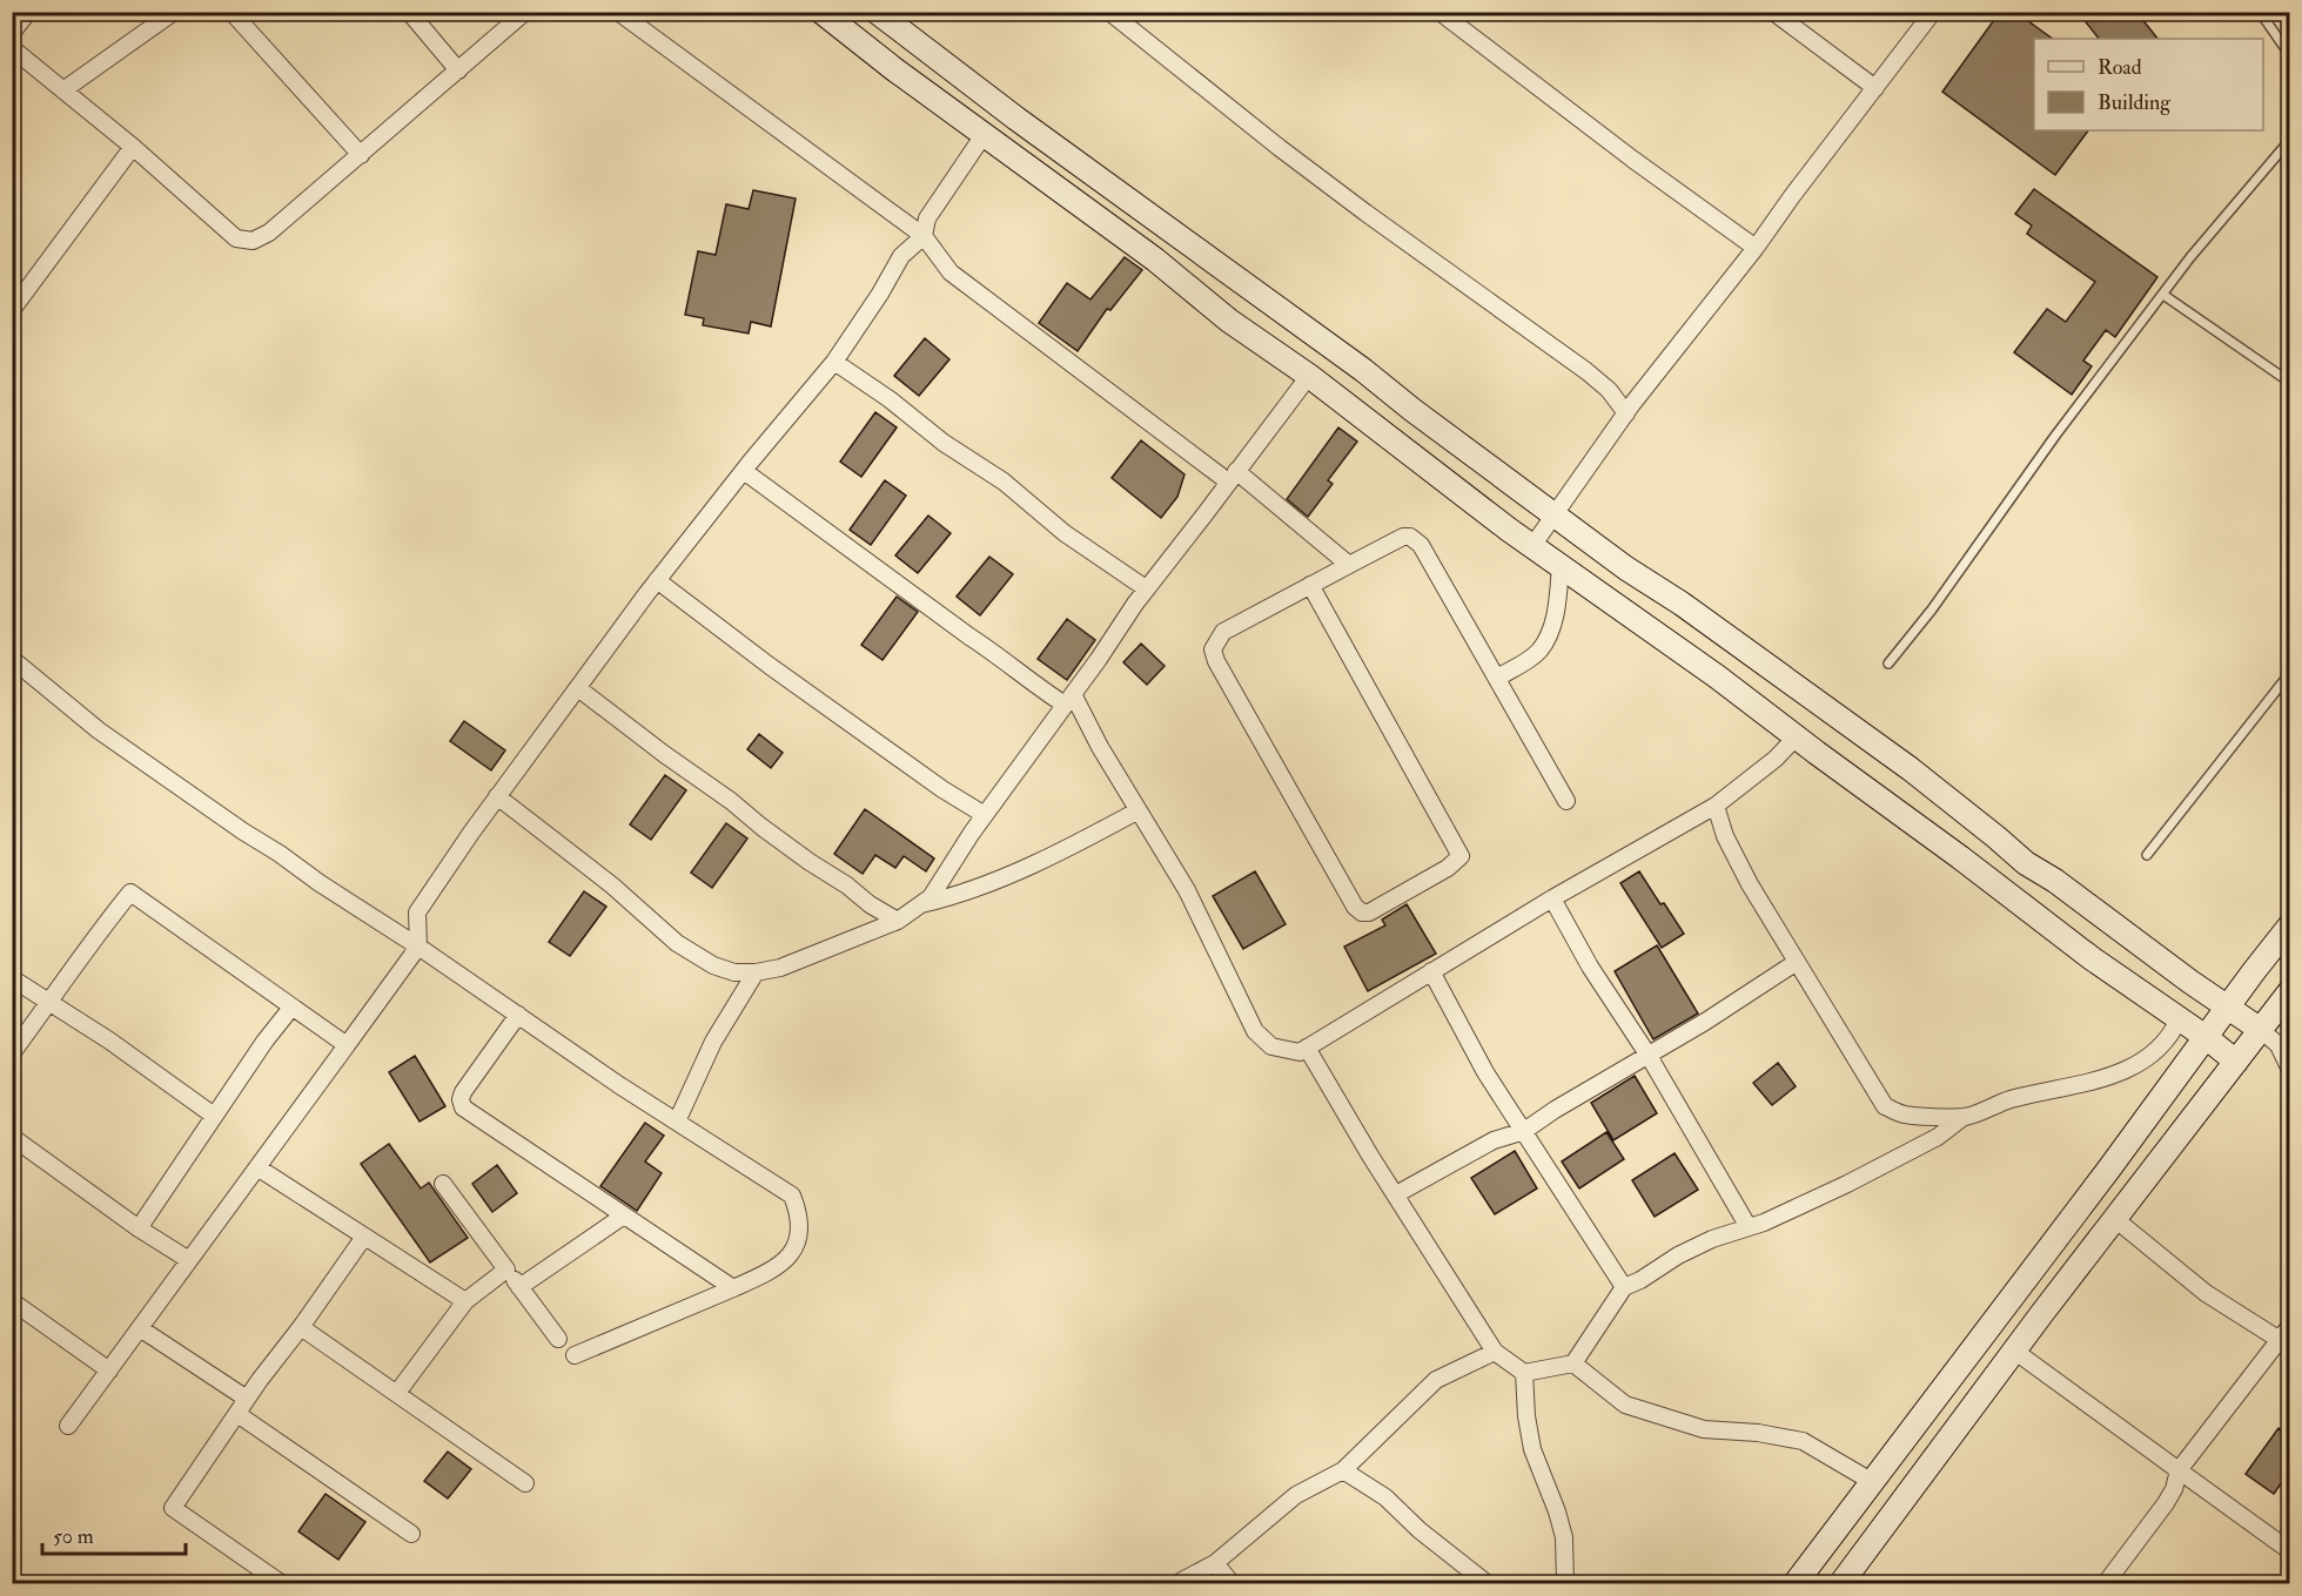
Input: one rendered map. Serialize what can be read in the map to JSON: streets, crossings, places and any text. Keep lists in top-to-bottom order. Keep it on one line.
{"legend":["Road","Building"],"scale_bar":"50 m"}
